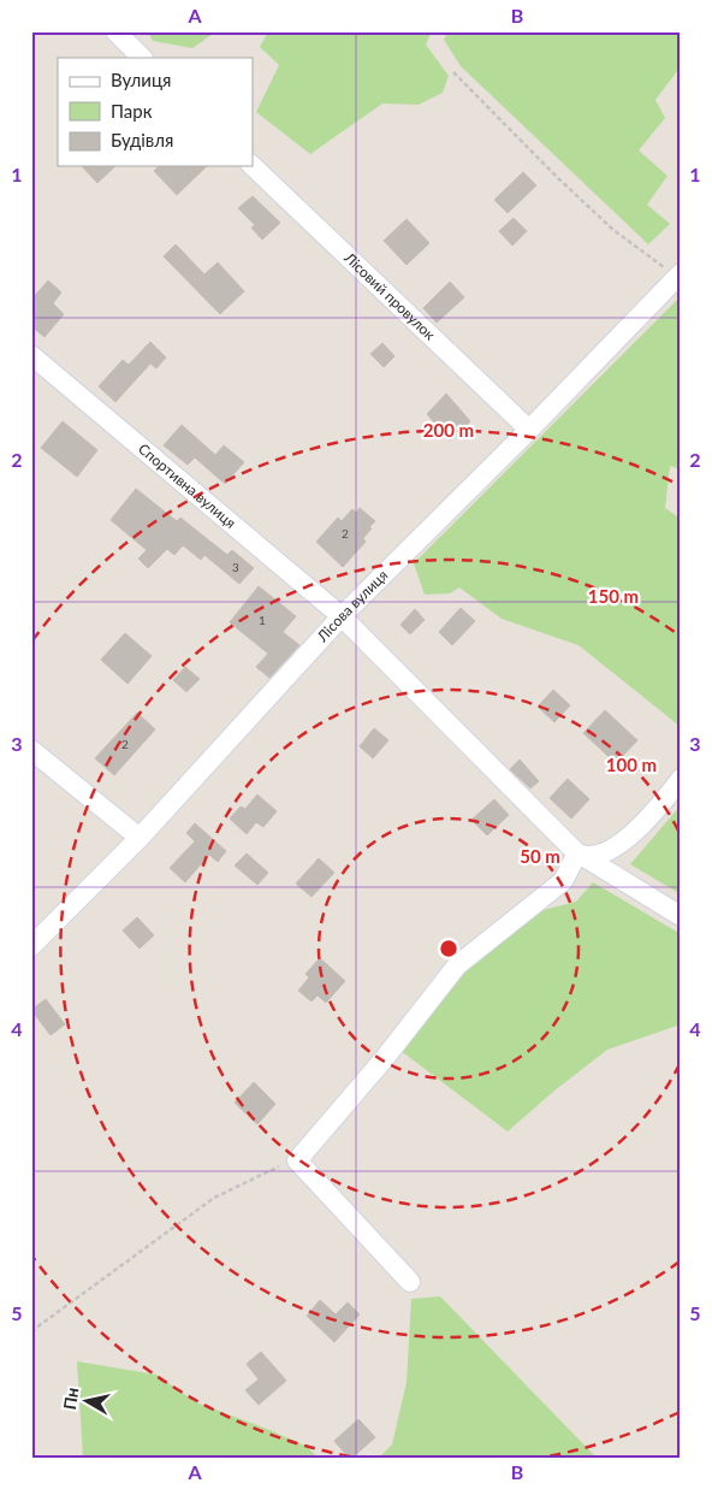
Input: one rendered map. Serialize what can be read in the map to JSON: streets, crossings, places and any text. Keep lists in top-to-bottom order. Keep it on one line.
{"streets":{"street":["Лісовий провулок","Спортивна вулиця","Лісова вулиця"]},"crossings":[["Лісовий провулок","Лісова вулиця"],["Спортивна вулиця","Лісова вулиця"]],"house_numbers":["2","3","1","2"],"legend":["Вулиця","Парк","Будівля"],"north":"left","grid":{"columns":["A","B"],"rows":["1","2","3","4","5"]},"rings":["200 m","150 m","100 m","50 m"]}
